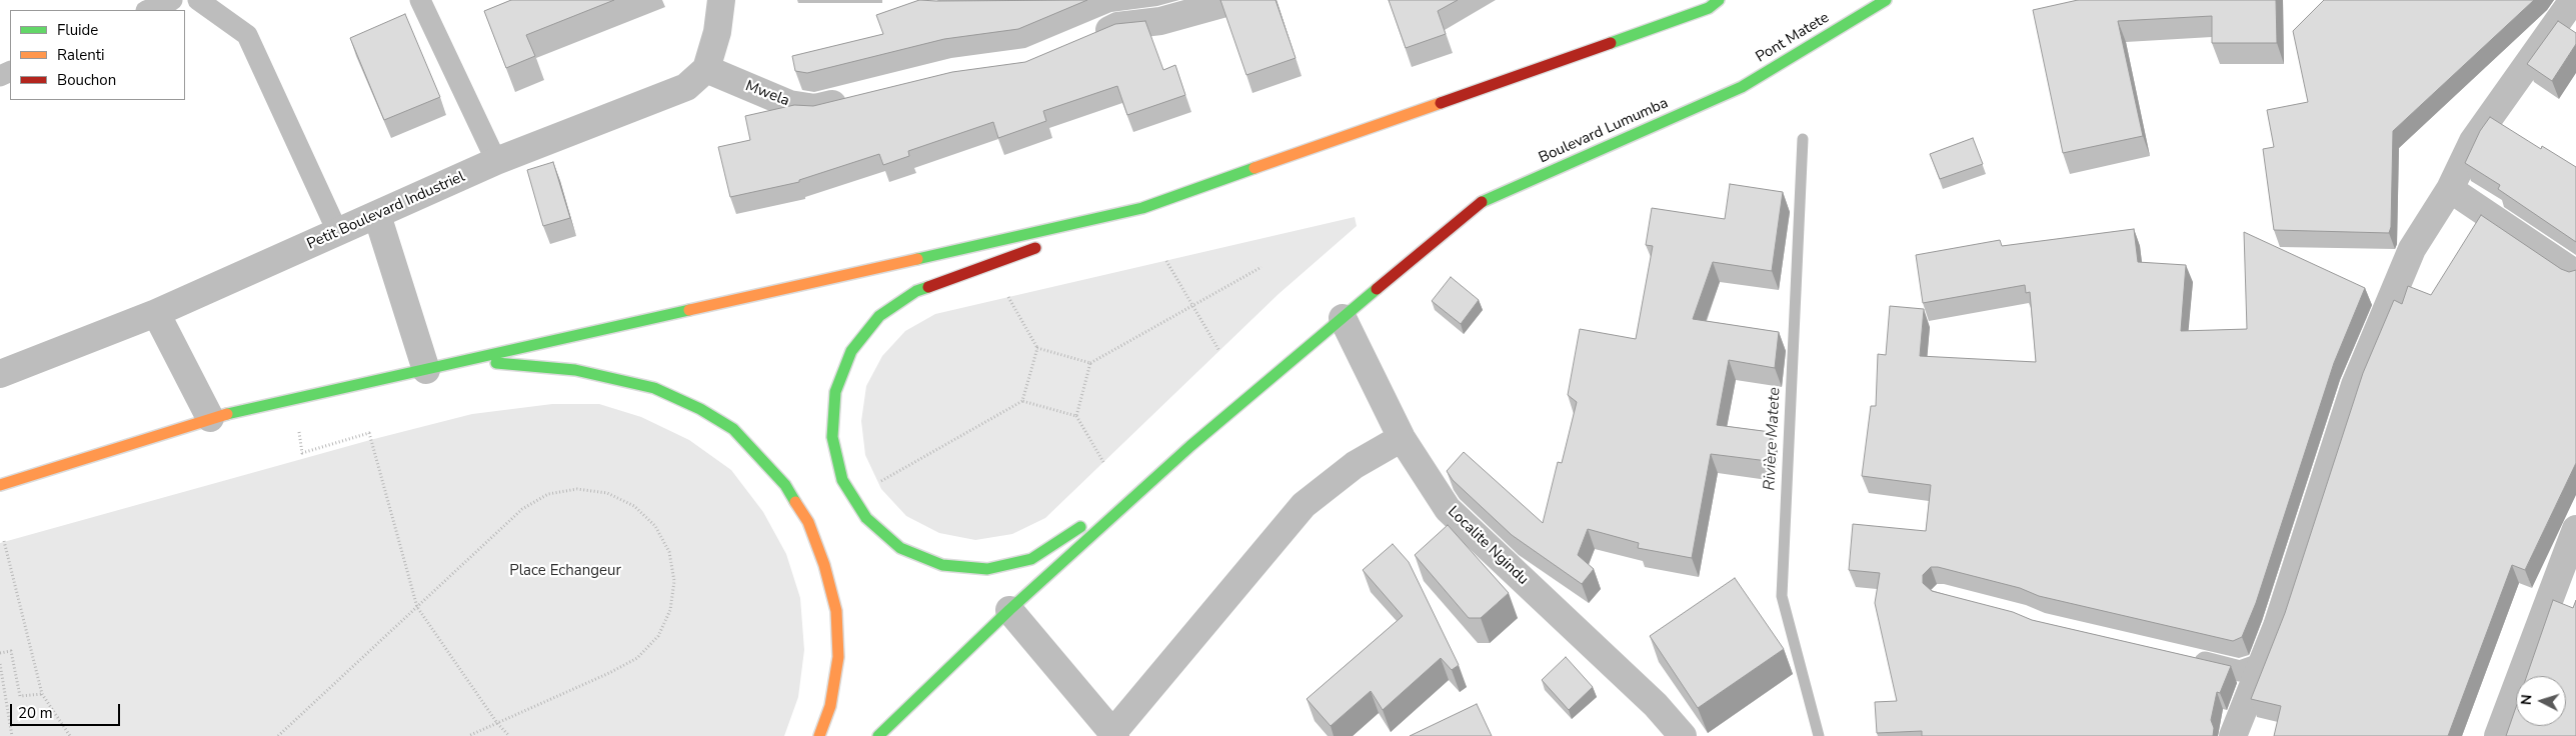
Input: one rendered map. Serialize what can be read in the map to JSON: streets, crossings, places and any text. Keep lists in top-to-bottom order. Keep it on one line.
{"streets":{"highway":["Pont Matete","Boulevard Lumumba"],"street":["Mwela","Petit Boulevard Industriel","Localite Ngindu"]},"crossings":[["Pont Matete","Boulevard Lumumba"],["Mwela","Petit Boulevard Industriel"],["Boulevard Lumumba","Localite Ngindu"]],"water":["Rivière Matete"],"parks":["Place Echangeur"],"legend":["Fluide","Ralenti","Bouchon"],"scale_bar":"20 m","north":"left"}
